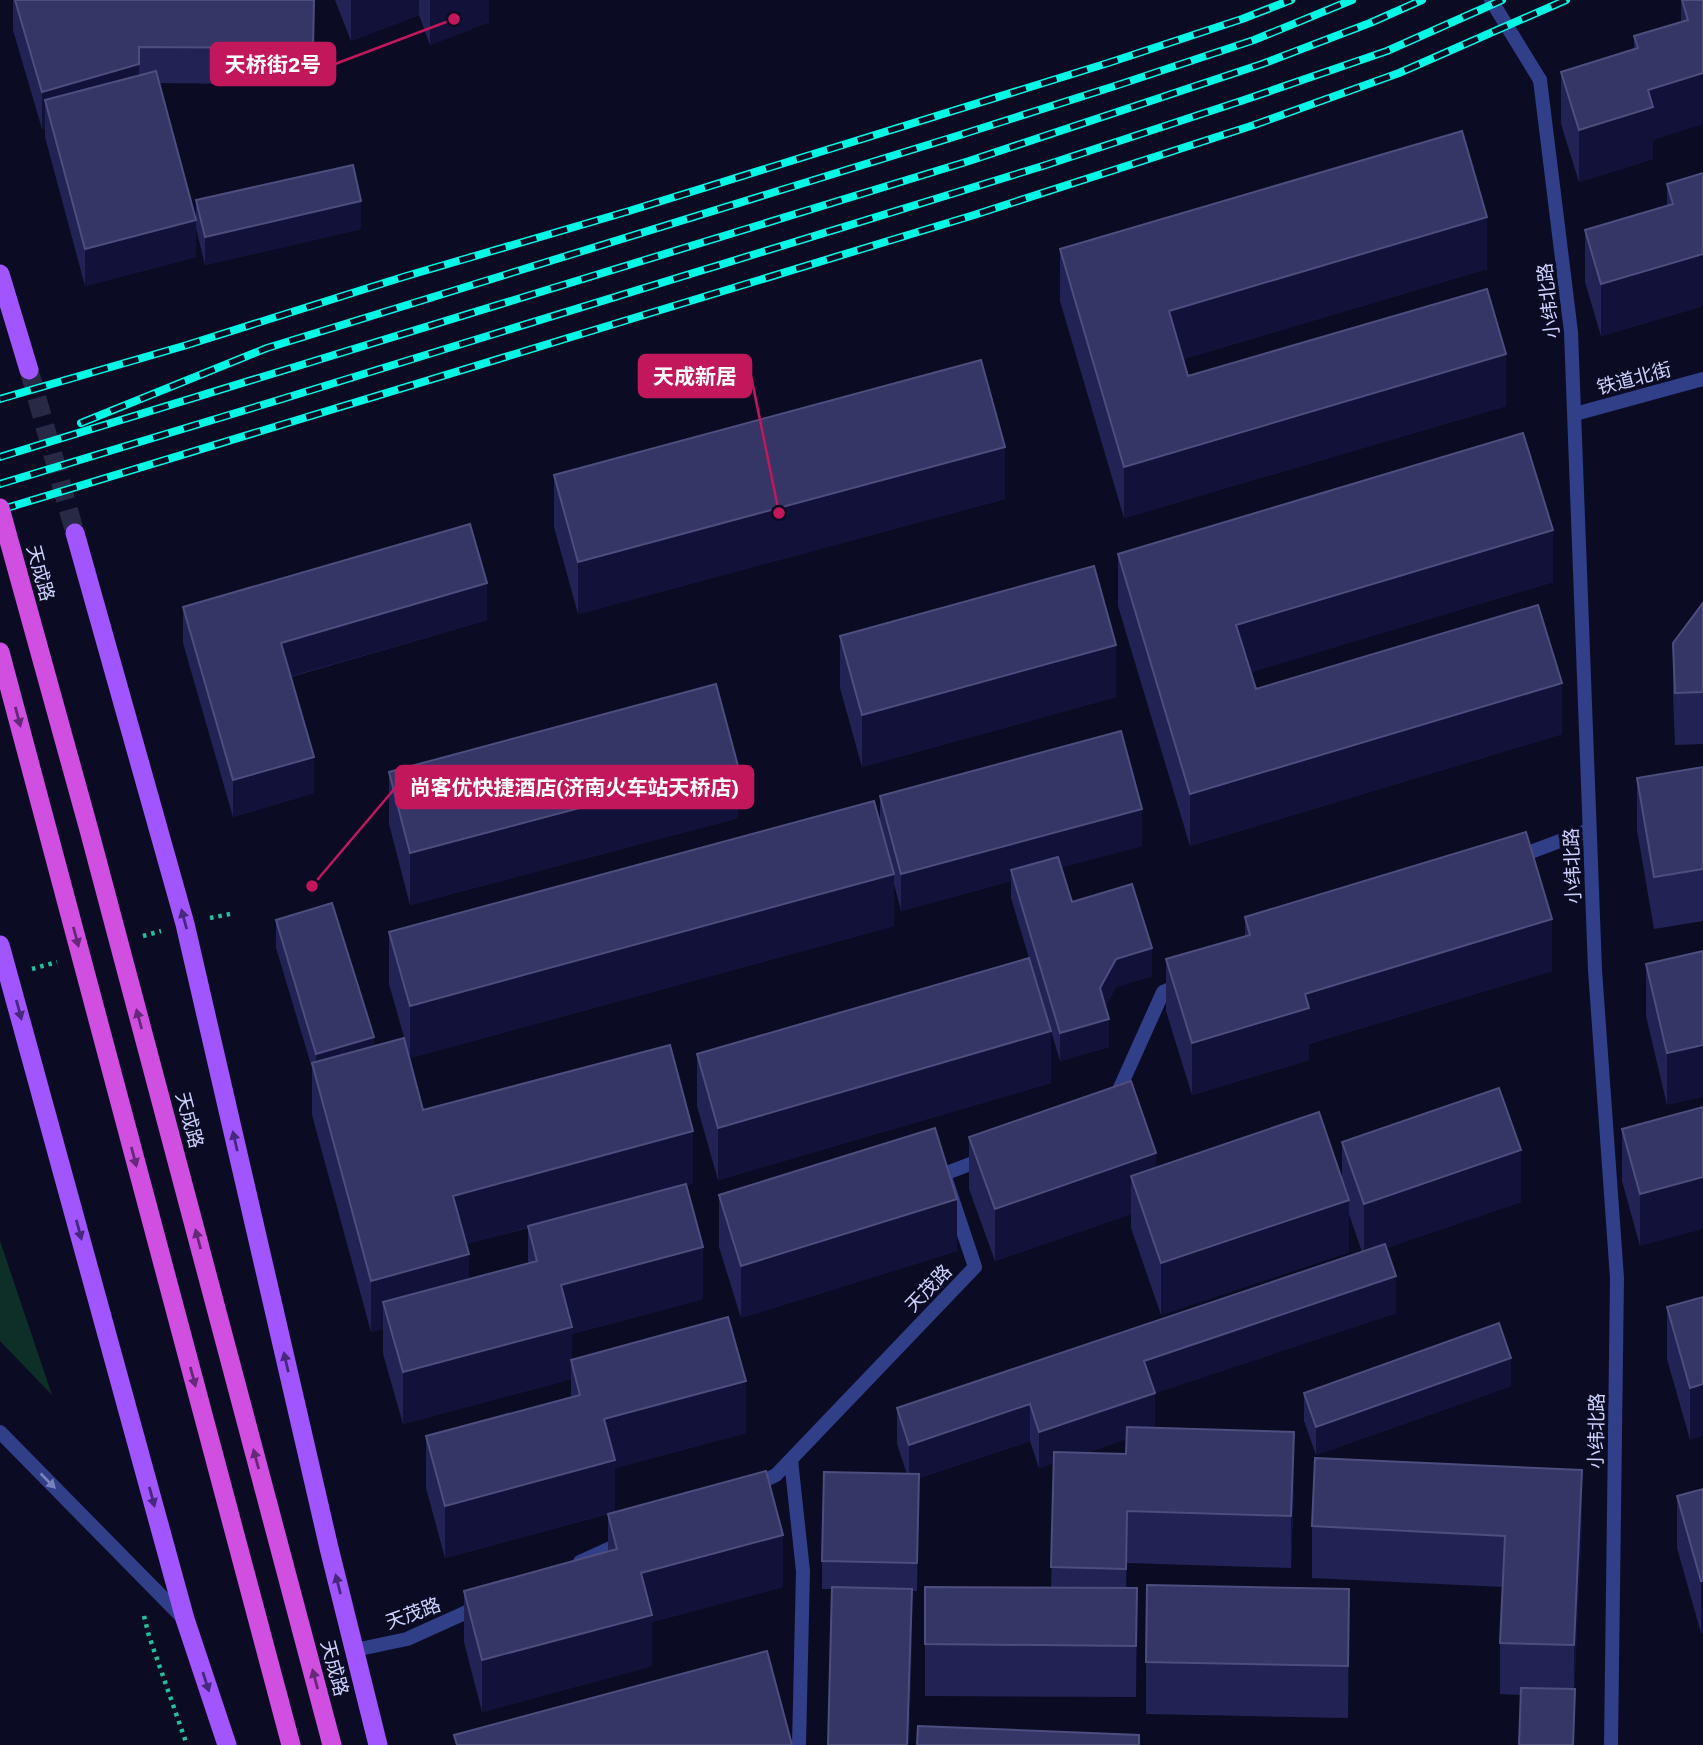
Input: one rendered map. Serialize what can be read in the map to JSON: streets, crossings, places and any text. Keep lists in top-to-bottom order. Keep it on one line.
{"streets":{"highway":["天成路"],"street":["小纬北路","铁道北街","天茂路"]},"crossings":[["小纬北路","铁道北街"],["天成路","天茂路"]],"places":["天桥街2号","天成新居","尚客优快捷酒店(济南火车站天桥店)"]}
